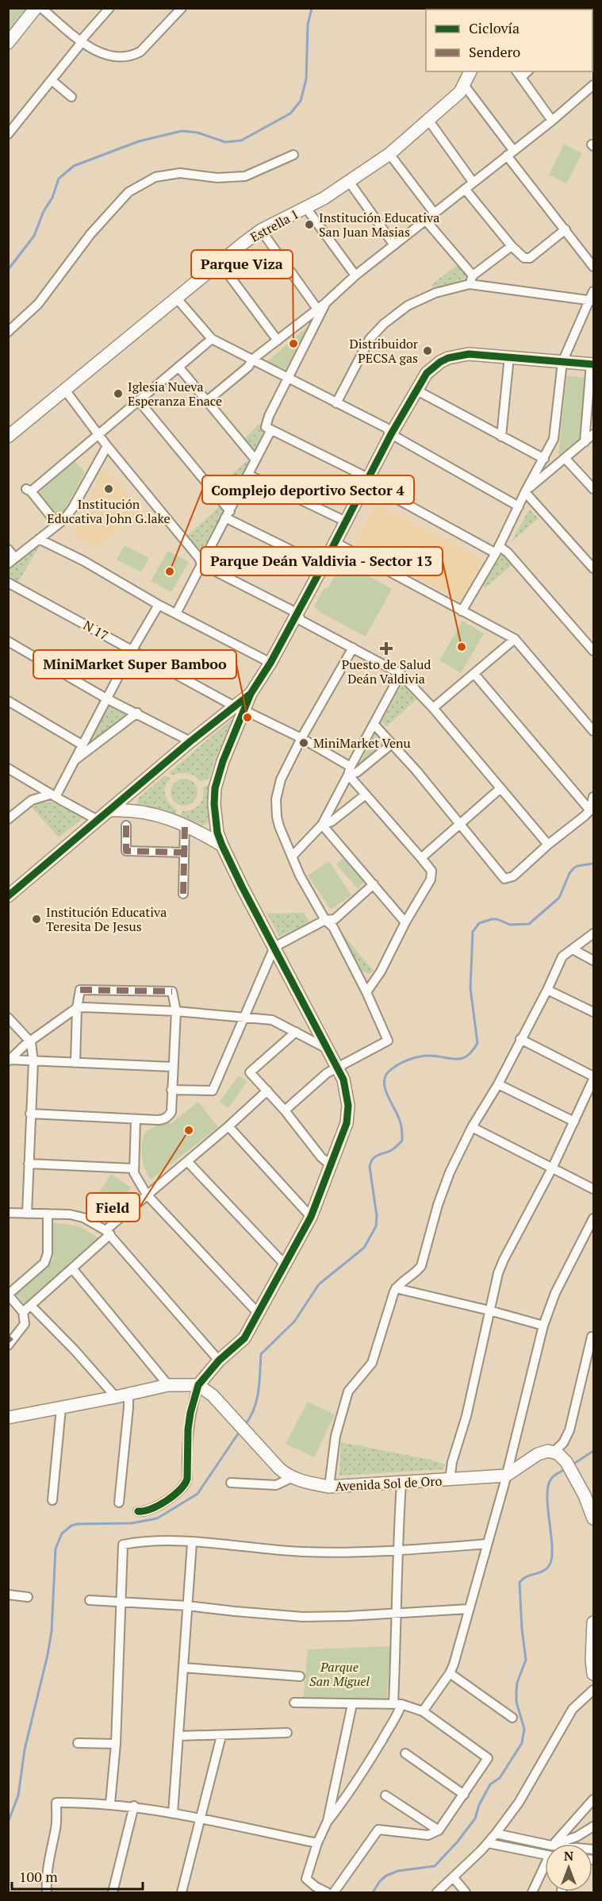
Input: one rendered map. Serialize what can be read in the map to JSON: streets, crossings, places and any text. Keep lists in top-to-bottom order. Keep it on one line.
{"streets":{"street":["Estrella 1","N 17","Avenida Sol de Oro"]},"parks":["Parque San Miguel"],"places":{"other":["Institución Educativa San Juan Masias","Parque Viza","Distribuidor PECSA gas","Iglesia Nueva Esperanza Enace","Institución Educativa John G.lake","Complejo deportivo Sector 4","Parque Deán Valdivia - Sector 13","MiniMarket Super Bamboo","MiniMarket Venu","Institución Educativa Teresita De Jesus","Field"],"health":["Puesto de Salud Deán Valdivia"]},"legend":["Ciclovía","Sendero"],"scale_bar":"100 m","north":"top"}
